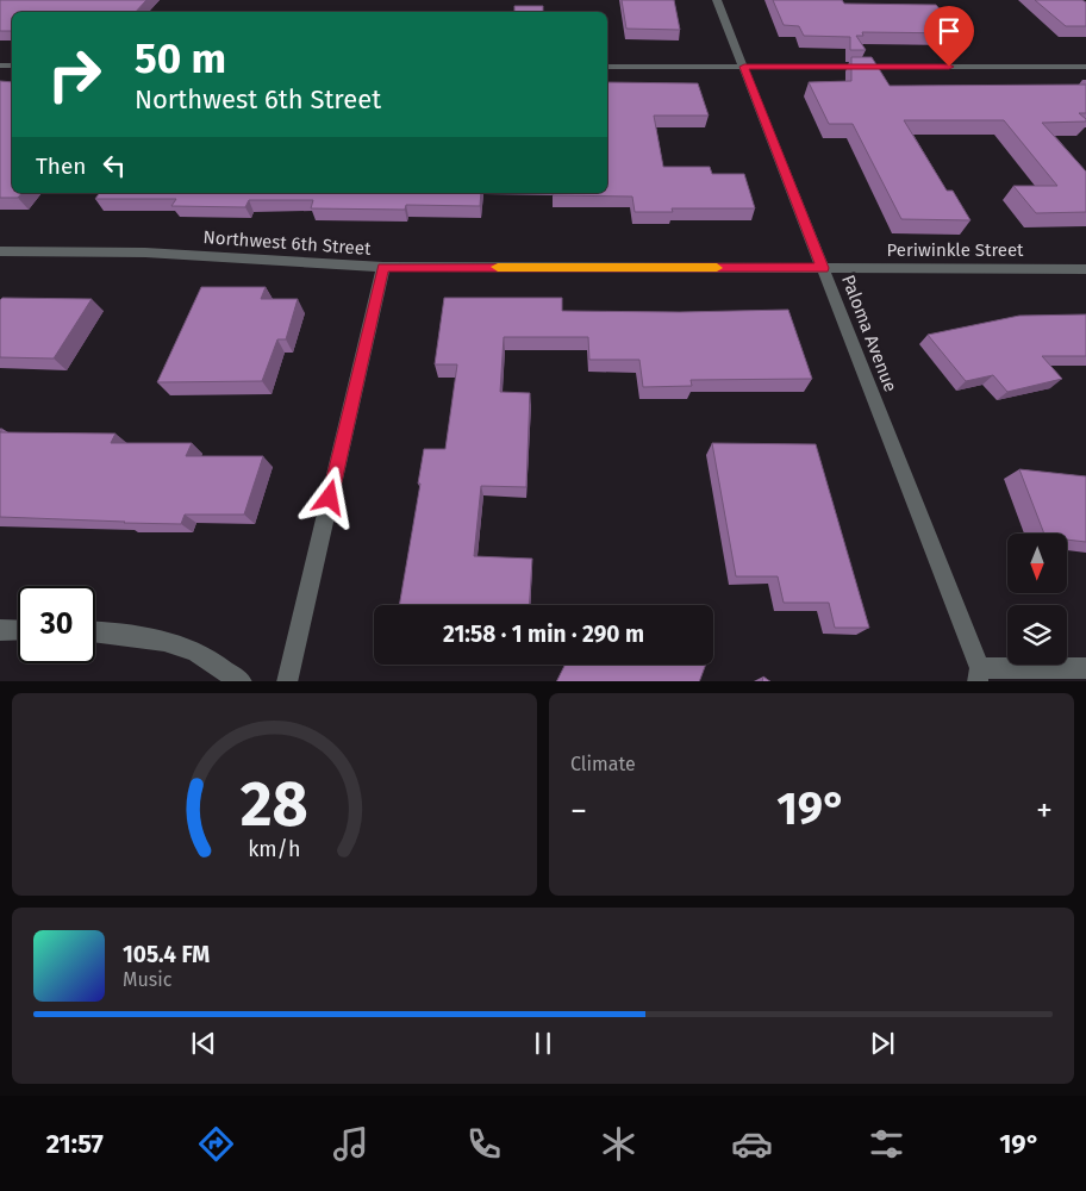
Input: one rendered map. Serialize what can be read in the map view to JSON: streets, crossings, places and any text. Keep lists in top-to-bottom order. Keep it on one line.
{"streets":{"street":["Northwest 6th Street","Periwinkle Street","Paloma Avenue"]},"crossings":[["Northwest 6th Street","Periwinkle Street"],["Northwest 6th Street","Paloma Avenue"],["Periwinkle Street","Paloma Avenue"]],"north":"bottom","page":{"turn":["50 m","Northwest 6th Street"],"then":"Then","limit":"30","trip":"21:58 · 1 min · 290 m","tile":"Climate","heat":["−","19°","+"],"song":["105.4 FM","Music"],"tabs":["21:57","19°"],"gauge":["28","km/h"]}}
